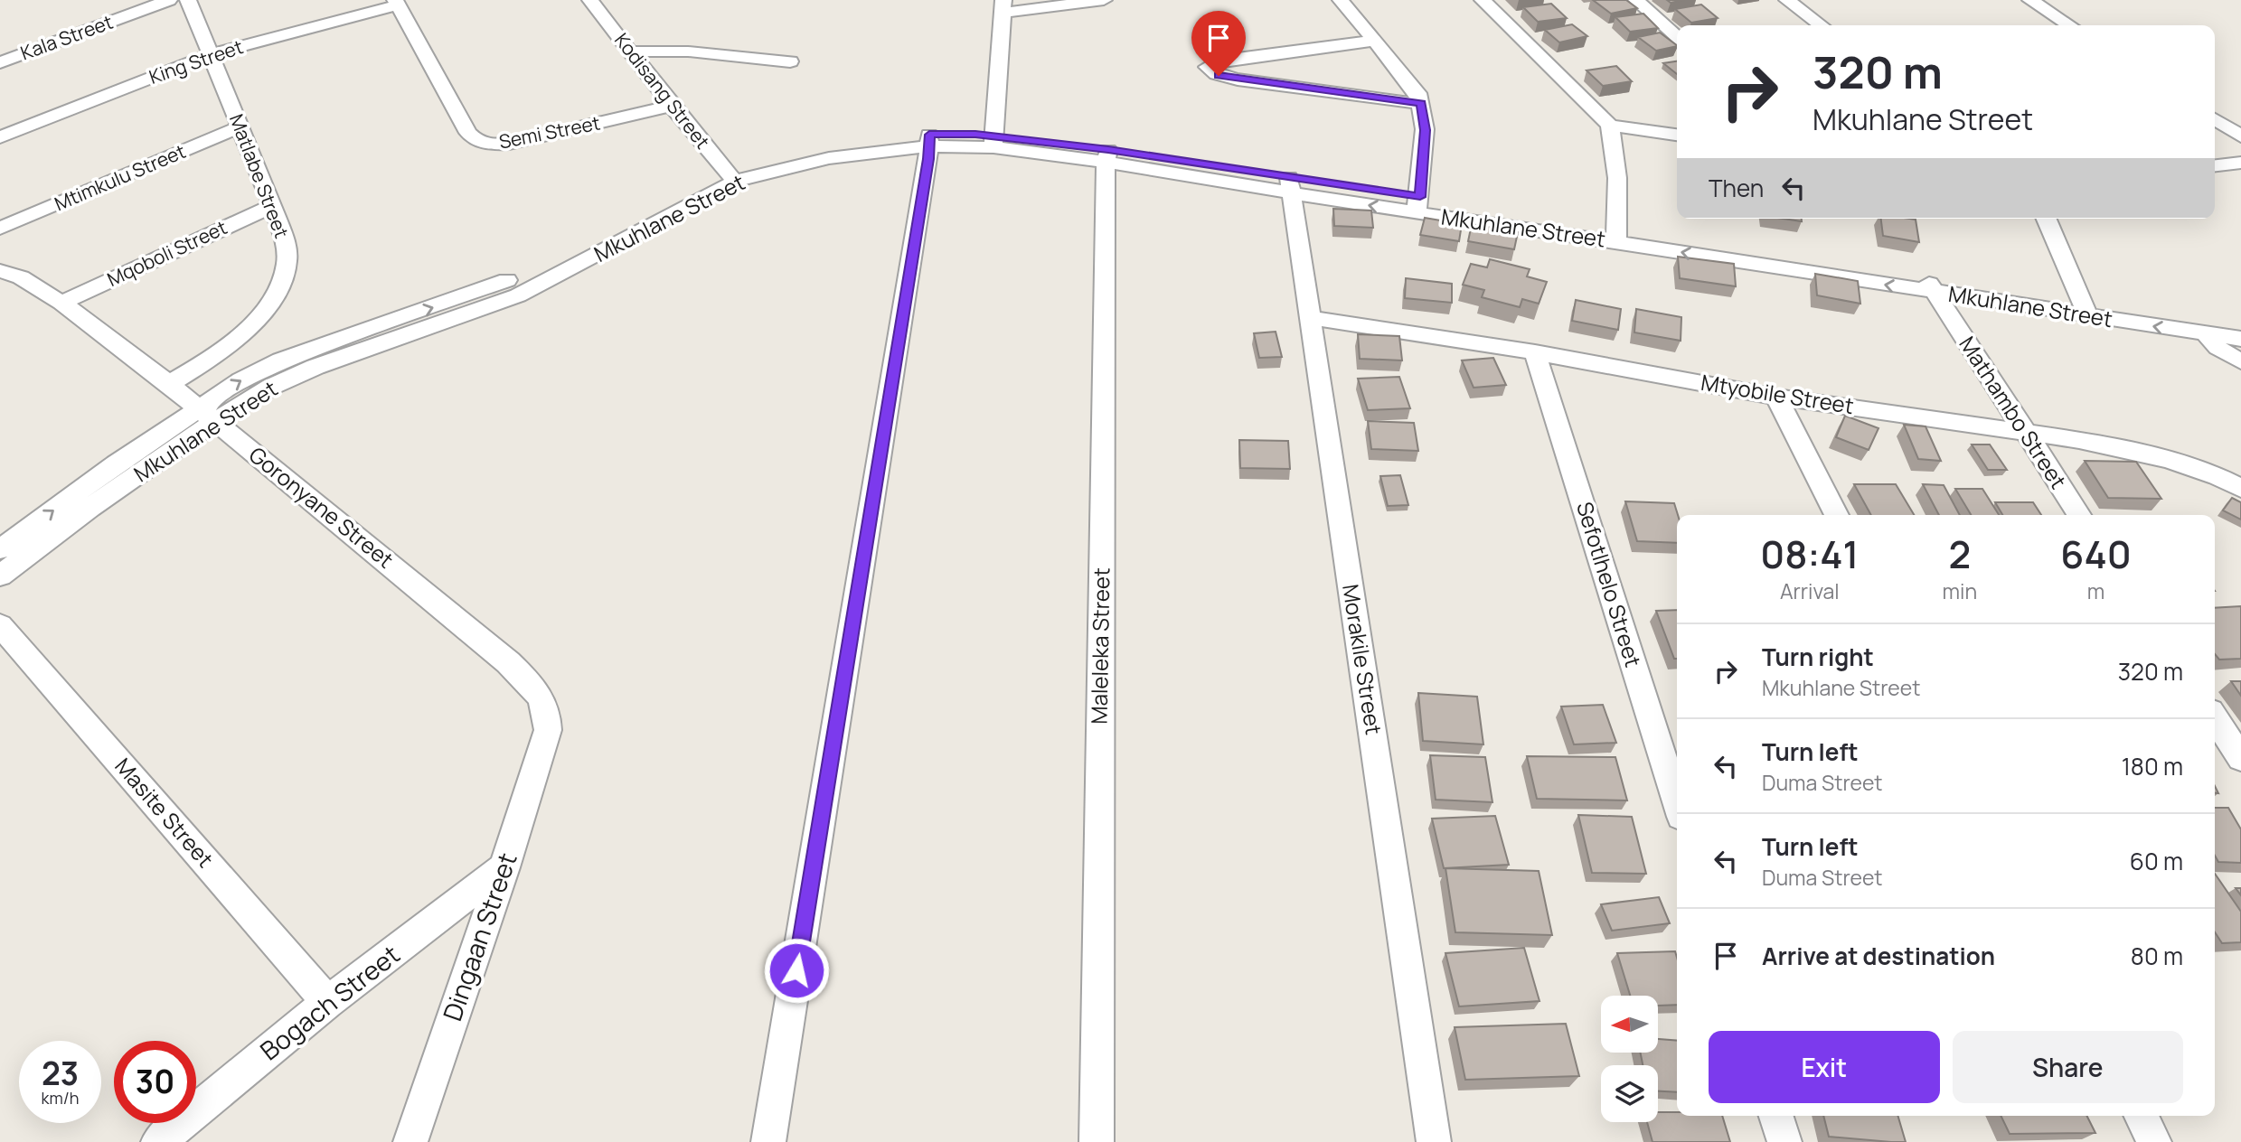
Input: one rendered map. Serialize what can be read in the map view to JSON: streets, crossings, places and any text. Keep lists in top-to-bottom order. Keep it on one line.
{"streets":{"street":["Kala Street","King Street","Kodisang Street","Semi Street","Matlabe Street","Mtimkulu Street","Mkuhlane Street","Mqoboli Street","Mtyobile Street","Mathambo Street","Goronyane Street","Sefotlhelo Street","Maleleka Street","Morakile Street","Masite Street","Dingaan Street","Bogach Street"]},"crossings":[["King Street","Semi Street"],["King Street","Matlabe Street"],["Kodisang Street","Semi Street"],["Kodisang Street","Mkuhlane Street"],["Matlabe Street","Mtimkulu Street"],["Matlabe Street","Mqoboli Street"],["Matlabe Street","Goronyane Street"],["Mkuhlane Street","Mathambo Street"],["Mkuhlane Street","Goronyane Street"],["Mkuhlane Street","Maleleka Street"],["Mkuhlane Street","Morakile Street"],["Mqoboli Street","Goronyane Street"],["Mtyobile Street","Mathambo Street"],["Mtyobile Street","Sefotlhelo Street"],["Mtyobile Street","Morakile Street"],["Goronyane Street","Dingaan Street"],["Masite Street","Bogach Street"],["Dingaan Street","Bogach Street"]],"north":"left","page":{"turn":["320 m","Mkuhlane Street"],"then":"Then","eta":["08:41","Arrival","2","min","640","m"],"list":[{"name":"Turn right","note":"Mkuhlane Street","value":"320 m"},{"name":"Turn left","note":"Duma Street","value":"180 m"},{"name":"Turn left","note":"Duma Street","value":"60 m"},{"name":"Arrive at destination","value":"80 m"}],"buttons":["Exit","Share"],"speed":"23 km/h","limit":"30"}}
